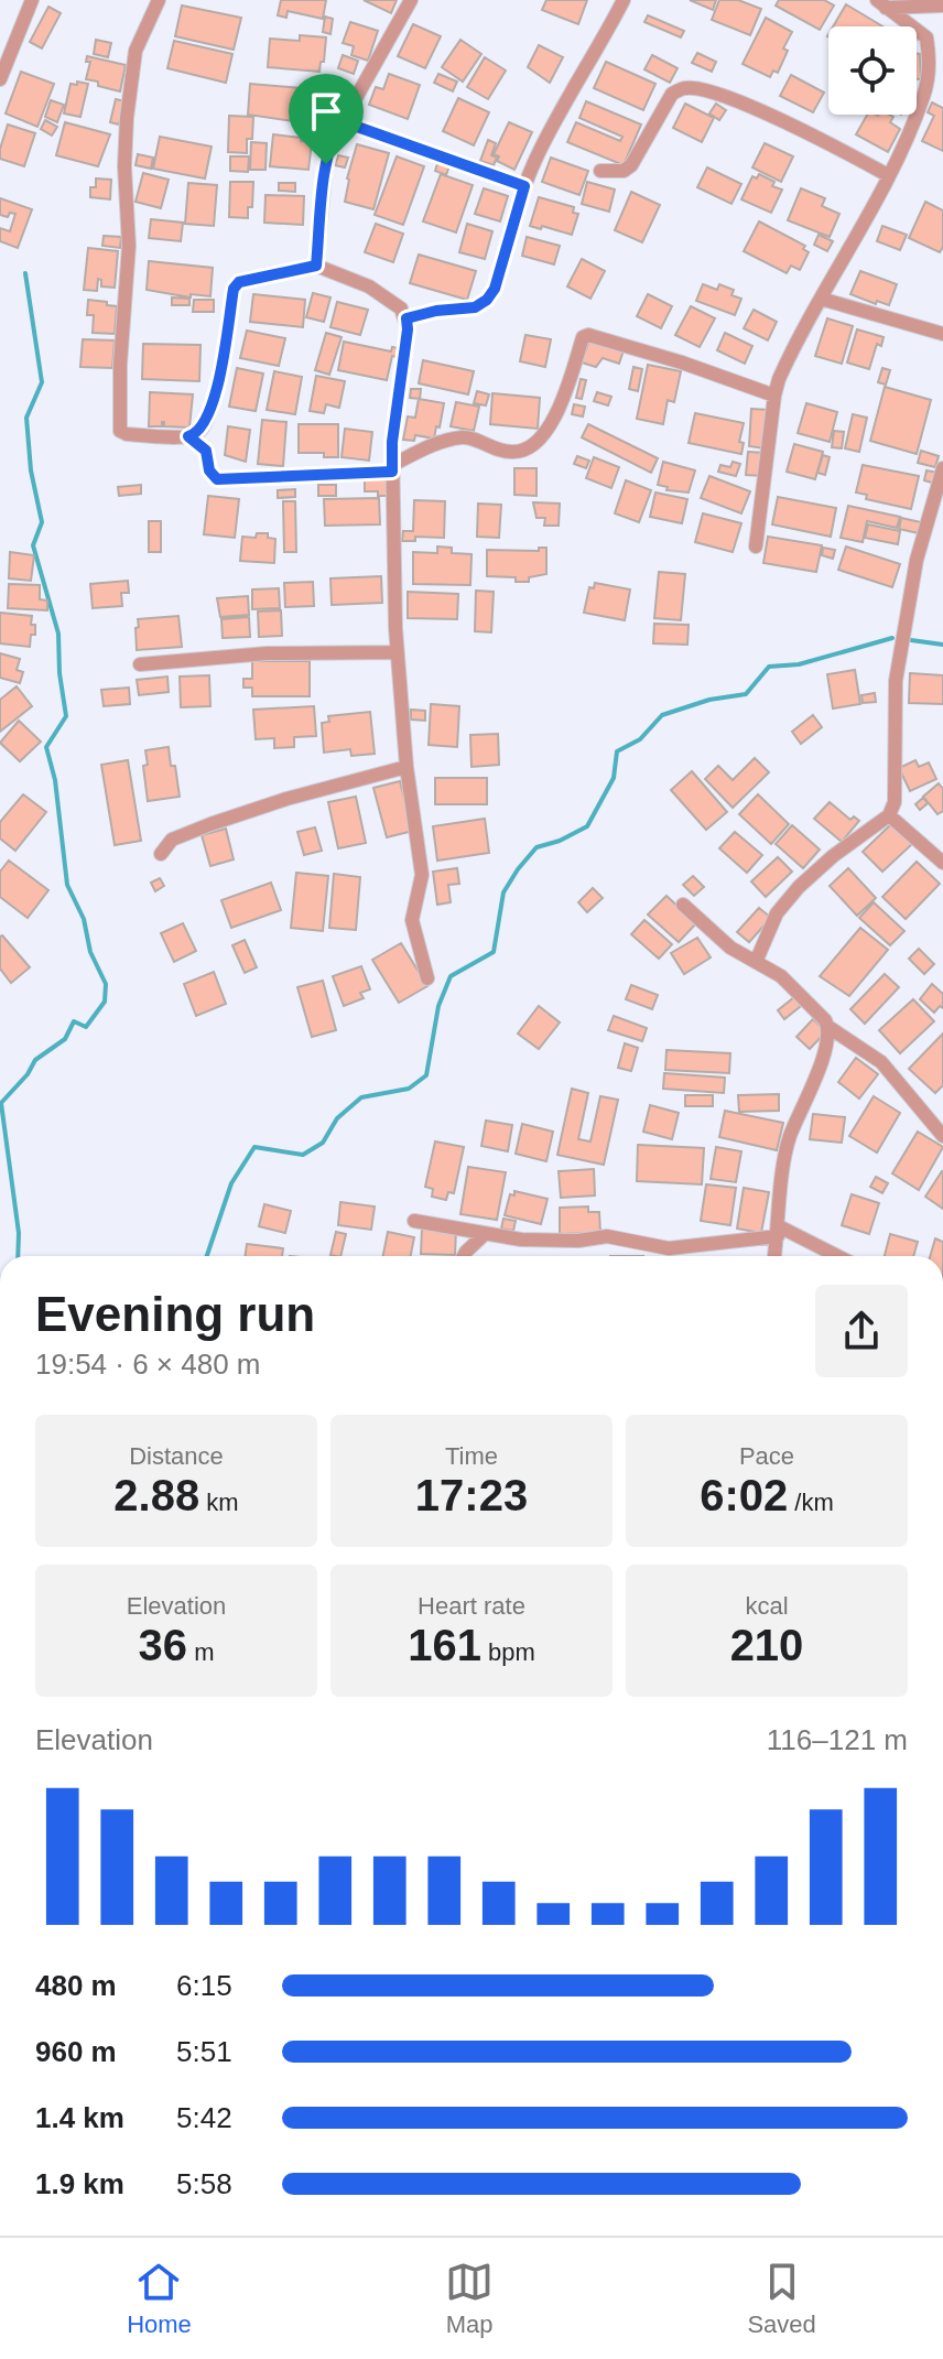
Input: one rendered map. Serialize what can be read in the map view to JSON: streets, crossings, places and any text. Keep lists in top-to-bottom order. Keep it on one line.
{"page":{"heading":["Evening run","19:54 · 6 × 480 m"],"stats":[["Distance","2.88 km"],["Time","17:23"],["Pace","6:02 /km"],["Elevation","36 m"],["Heart rate","161 bpm"],["kcal","210"]],"chart":["Elevation","116–121 m"],"list":[{"name":"480 m","note":"6:15"},{"name":"960 m","note":"5:51"},{"name":"1.4 km","note":"5:42"},{"name":"1.9 km","note":"5:58"}],"tabs":["Home","Map","Saved"]}}
